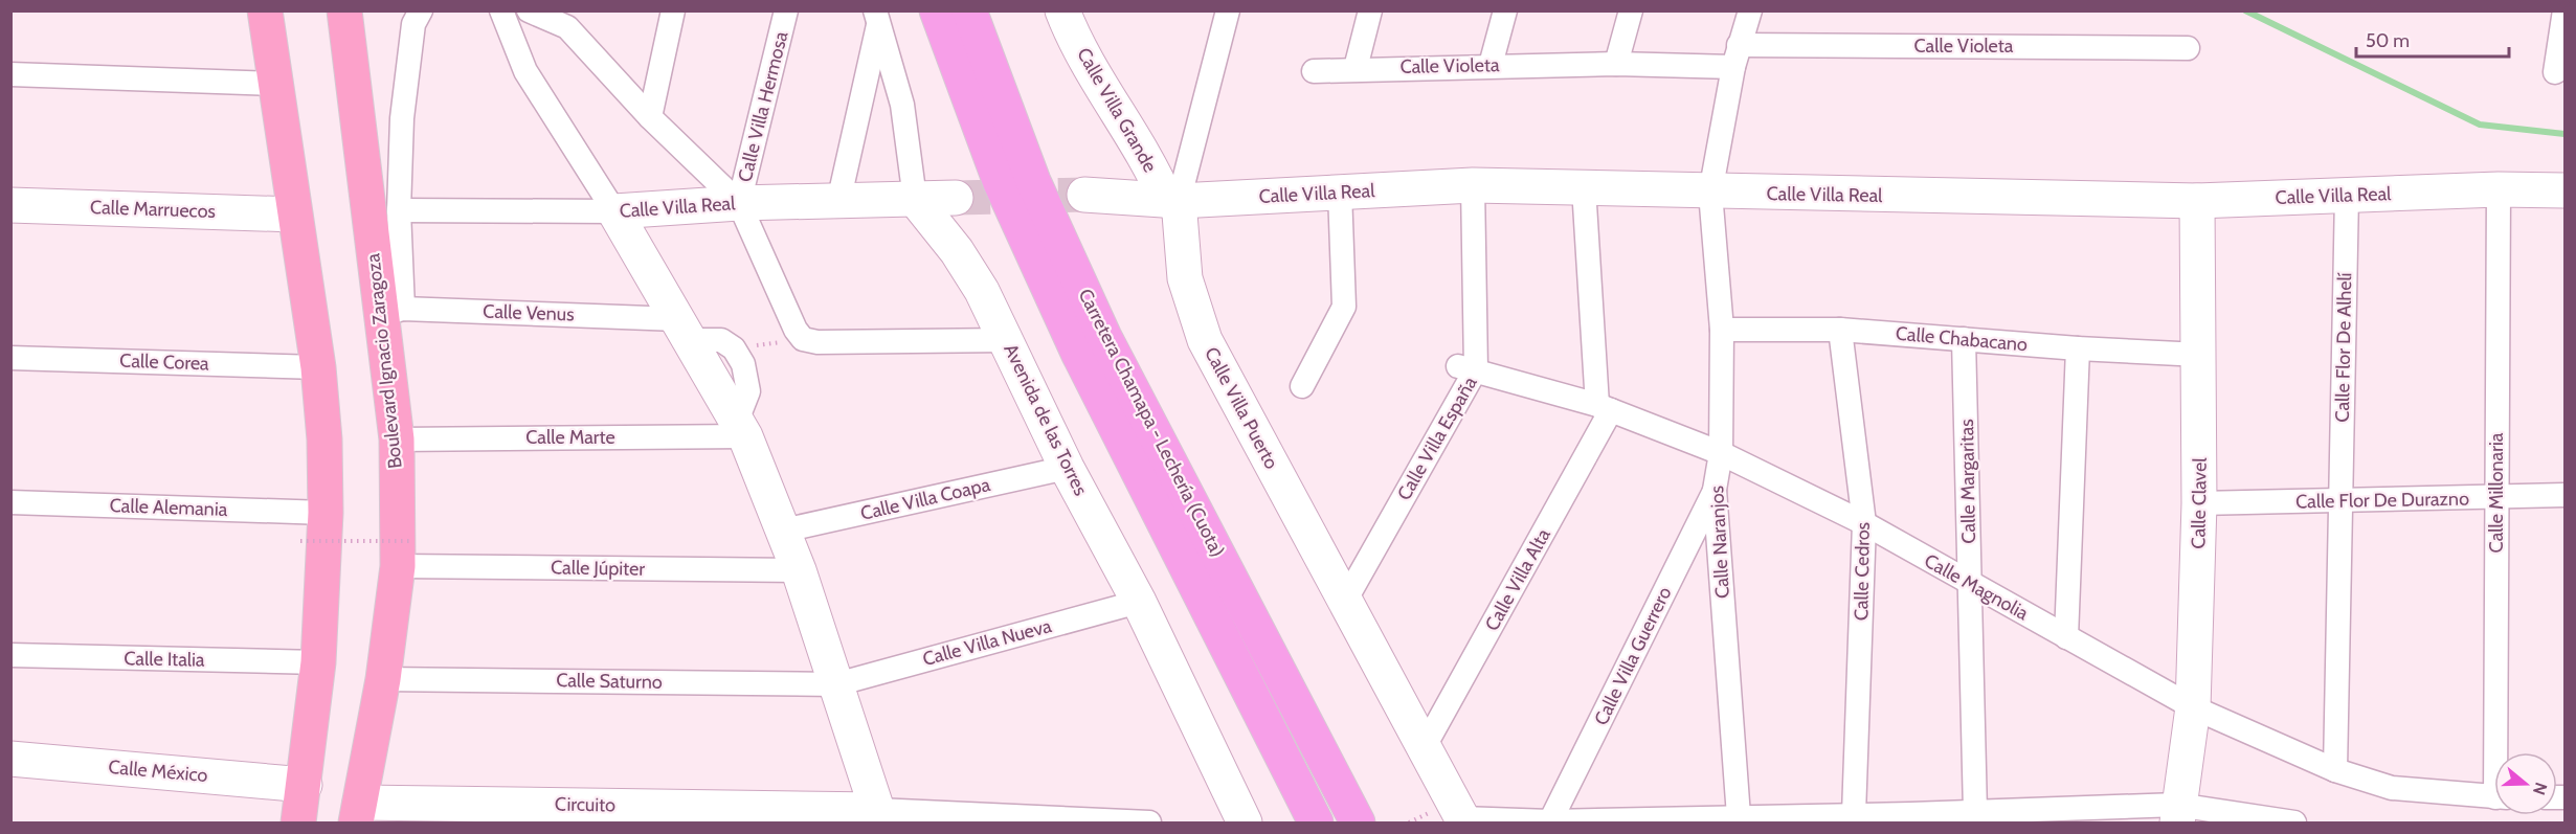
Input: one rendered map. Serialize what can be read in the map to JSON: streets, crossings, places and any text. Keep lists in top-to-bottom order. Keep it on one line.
{"streets":{"highway":["Carretera Chamapa - Lechería (Cuota)"],"main road":["Boulevard Ignacio Zaragoza"],"street":["Calle Violeta","Calle Villa Hermosa","Calle Villa Grande","Calle Villa Real","Calle Marruecos","Calle Venus","Calle Chabacano","Calle Flor De Alhelí","Calle Corea","Calle Villa Puerto","Avenida de las Torres","Calle Marte","Calle Villa España","Calle Margaritas","Calle Millonaria","Calle Villa Coapa","Calle Flor De Durazno","Calle Clavel","Calle Alemania","Calle Naranjos","Calle Júpiter","Calle Cedros","Calle Villa Alta","Calle Magnolia","Calle Villa Nueva","Calle Villa Guerrero","Calle Italia","Calle Saturno","Calle México","Circuito"]},"crossings":[["Calle Violeta","Calle Naranjos"],["Calle Villa Hermosa","Calle Villa Real"],["Calle Villa Grande","Calle Villa Real"],["Calle Villa Grande","Calle Villa Puerto"],["Calle Villa Real","Calle Flor De Alhelí"],["Calle Villa Real","Calle Villa Puerto"],["Calle Villa Real","Avenida de las Torres"],["Calle Villa Real","Calle Villa España"],["Calle Villa Real","Calle Millonaria"],["Calle Villa Real","Calle Clavel"],["Calle Villa Real","Calle Naranjos"],["Calle Venus","Boulevard Ignacio Zaragoza"],["Calle Chabacano","Calle Margaritas"],["Calle Chabacano","Calle Clavel"],["Calle Chabacano","Calle Naranjos"],["Calle Chabacano","Calle Cedros"],["Calle Flor De Alhelí","Calle Flor De Durazno"],["Calle Flor De Alhelí","Calle Magnolia"],["Boulevard Ignacio Zaragoza","Calle Marte"],["Boulevard Ignacio Zaragoza","Calle Júpiter"],["Boulevard Ignacio Zaragoza","Calle Saturno"],["Boulevard Ignacio Zaragoza","Circuito"],["Calle Villa Puerto","Calle Villa España"],["Calle Villa Puerto","Calle Villa Alta"],["Avenida de las Torres","Calle Villa Coapa"],["Avenida de las Torres","Calle Villa Nueva"],["Calle Villa España","Calle Magnolia"],["Calle Margaritas","Calle Magnolia"],["Calle Millonaria","Calle Flor De Durazno"],["Calle Flor De Durazno","Calle Clavel"],["Calle Clavel","Calle Magnolia"],["Calle Naranjos","Calle Magnolia"],["Calle Naranjos","Calle Villa Guerrero"],["Calle Cedros","Calle Magnolia"],["Calle Villa Alta","Calle Magnolia"],["Calle Villa Nueva","Calle Saturno"]],"scale_bar":"50 m","north":"right"}
